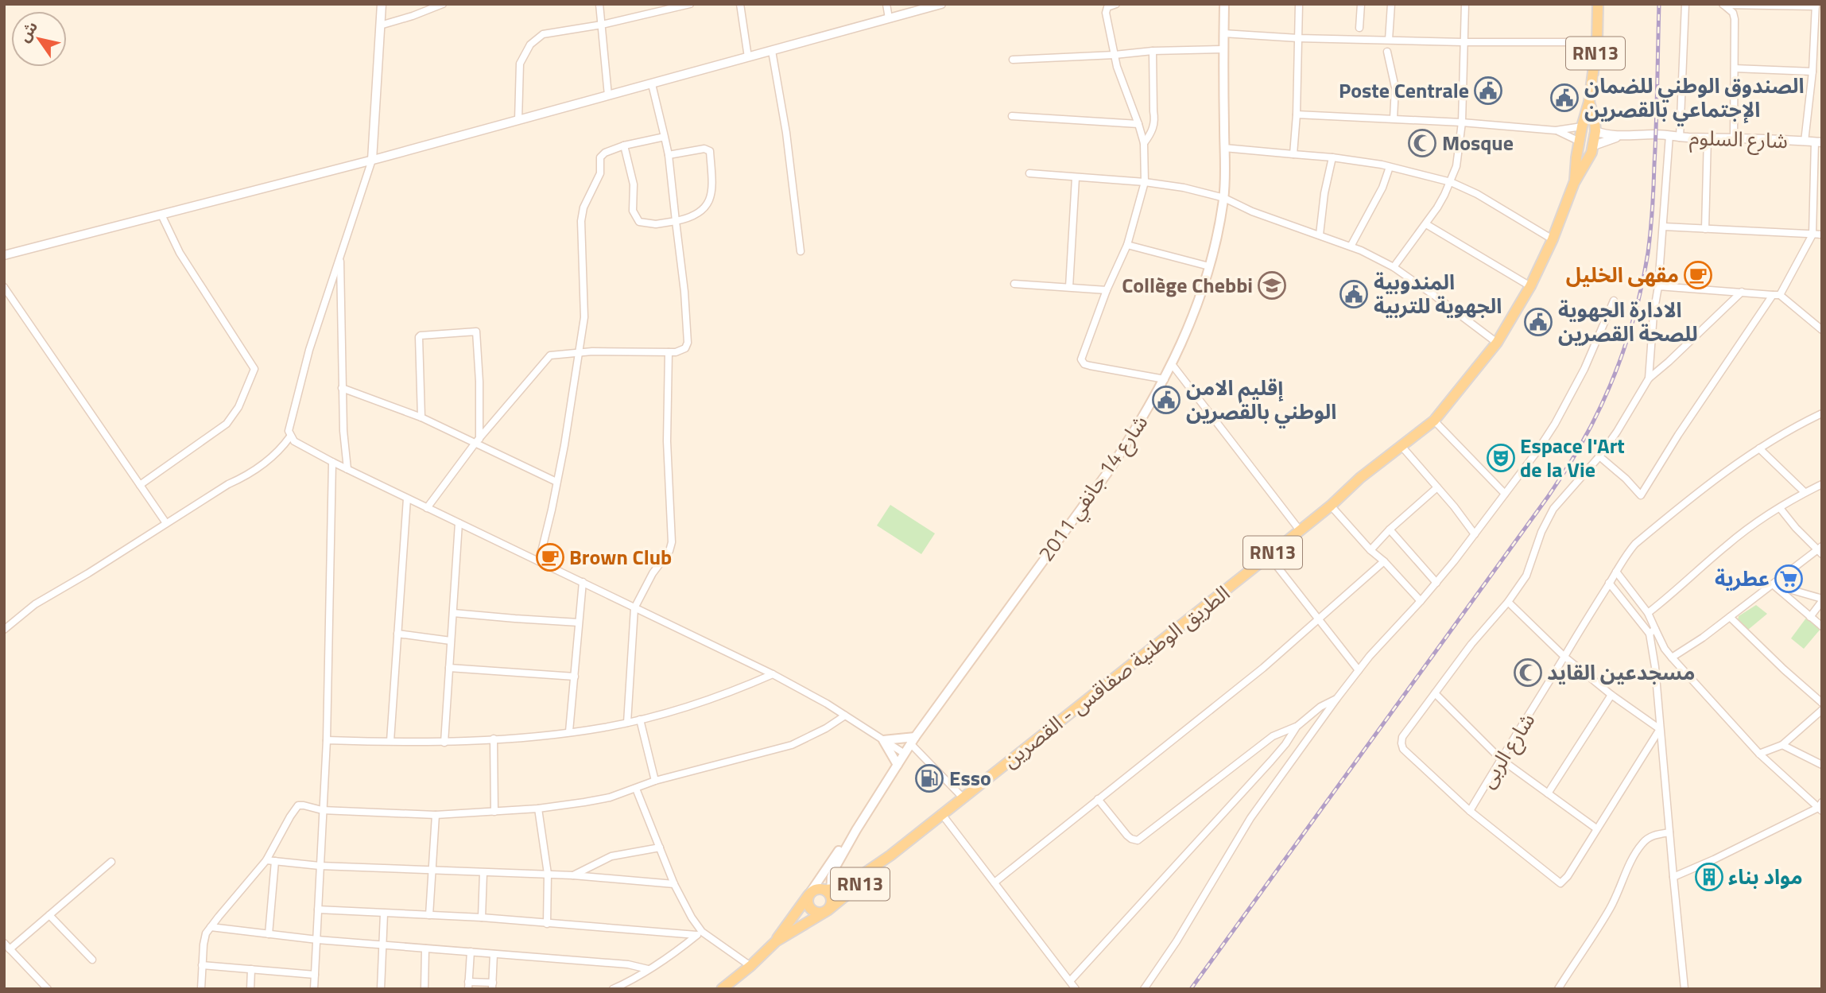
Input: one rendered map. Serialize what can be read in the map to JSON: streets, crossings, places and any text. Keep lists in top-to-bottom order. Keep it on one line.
{"streets":{"main road":["RN13","شارع 14 جانفي 2011","الطريق الوطنية صفاقس - القصرين"],"street":["شارع السلوم","شارع الربى"]},"crossings":[["شارع السلوم","الطريق الوطنية صفاقس - القصرين"],["شارع 14 جانفي 2011","الطريق الوطنية صفاقس - القصرين"]],"places":{"public building":["Poste Centrale","الصندوق الوطني للضمان الإجتماعي بالقصرين","المندوبية الجهوية للتربية","الادارة الجهوية للصحة القصرين","إقليم الامن الوطني بالقصرين"],"mosque":["Mosque","مسجدعين القايد"],"cafe":["مقهى الخليل","Brown Club"],"school or university":["Collège Chebbi"],"theatre":["Espace l'Art de la Vie"],"supermarket":["عطرية"],"fuel station":["Esso"],"building":["مواد بناء"]},"north":"top left"}
